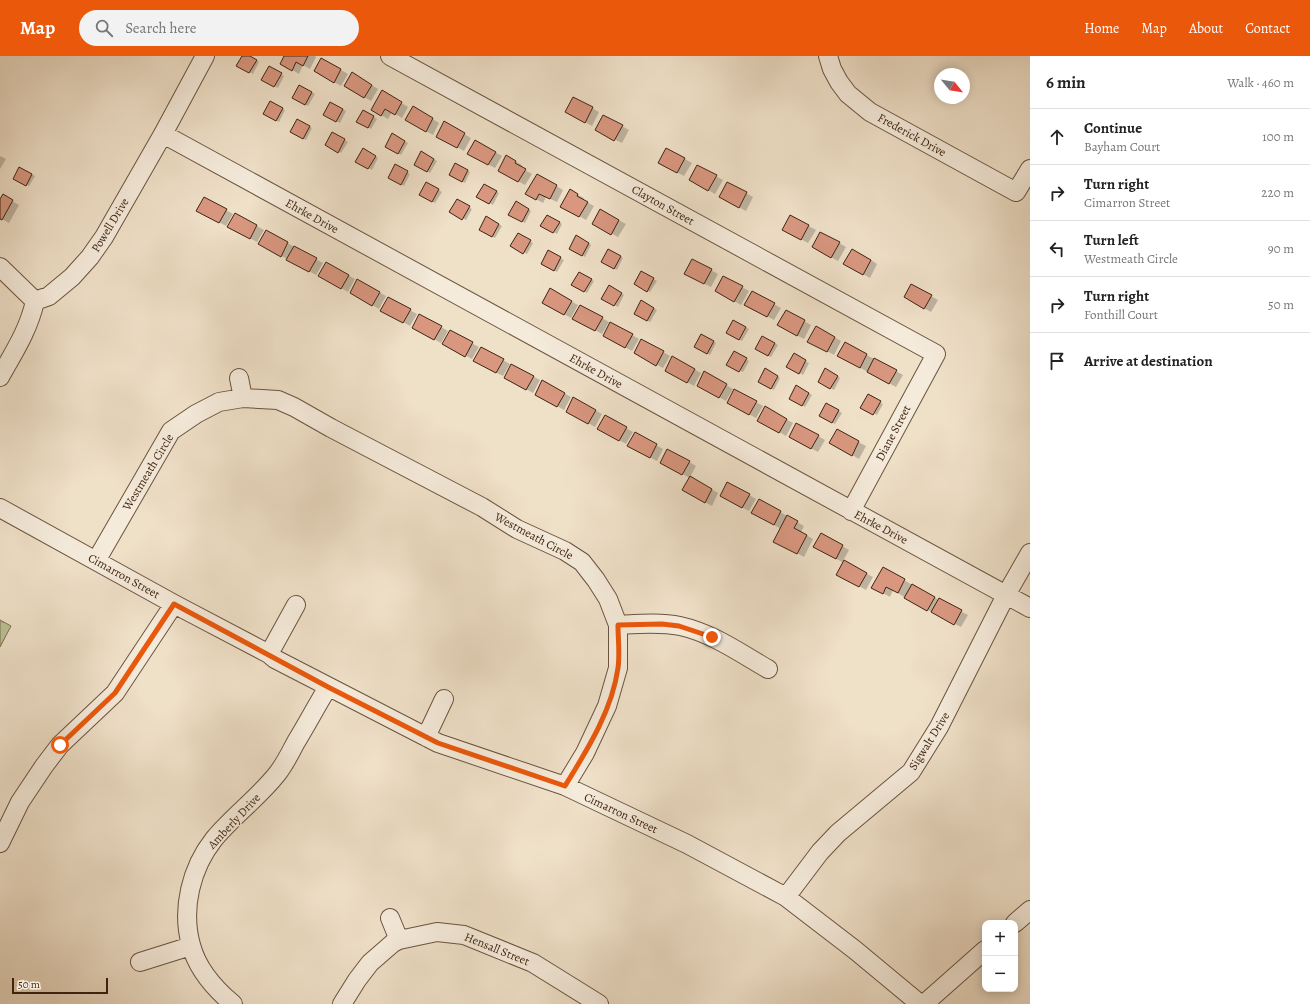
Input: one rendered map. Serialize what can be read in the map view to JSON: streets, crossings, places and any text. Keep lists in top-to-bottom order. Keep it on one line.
{"streets":{"street":["Frederick Drive","Clayton Street","Ehrke Drive","Powell Drive","Diane Street","Westmeath Circle","Cimarron Street","Sigwalt Drive","Amberly Drive","Hensall Street"]},"crossings":[["Clayton Street","Diane Street"],["Ehrke Drive","Powell Drive"],["Ehrke Drive","Diane Street"],["Ehrke Drive","Sigwalt Drive"],["Westmeath Circle","Cimarron Street"],["Cimarron Street","Sigwalt Drive"],["Cimarron Street","Amberly Drive"]],"scale_bar":"50 m","north":"bottom right","page":{"header":"Map","search":"Search here","nav":["Home","Map","About","Contact"],"heading":["6 min","Walk · 460 m"],"list":[["Continue","Bayham Court","100 m"],["Turn right","Cimarron Street","220 m"],["Turn left","Westmeath Circle","90 m"],["Turn right","Fonthill Court","50 m"],"Arrive at destination"],"map_buttons":["+","−"],"scale":"50 m"}}
